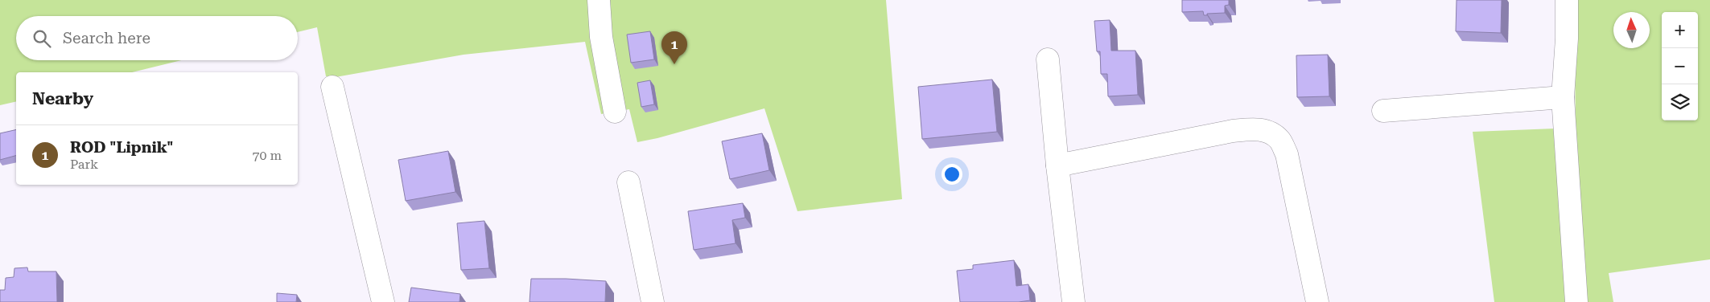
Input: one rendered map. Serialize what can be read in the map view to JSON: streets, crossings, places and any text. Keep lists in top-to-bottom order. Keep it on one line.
{"north":"top","page":{"map_buttons":["+","−"],"search":"Search here","pins":"1","heading":"Nearby","list":[{"mark":"1","name":"ROD \"Lipnik\"","note":"Park","value":"70 m"}]}}
